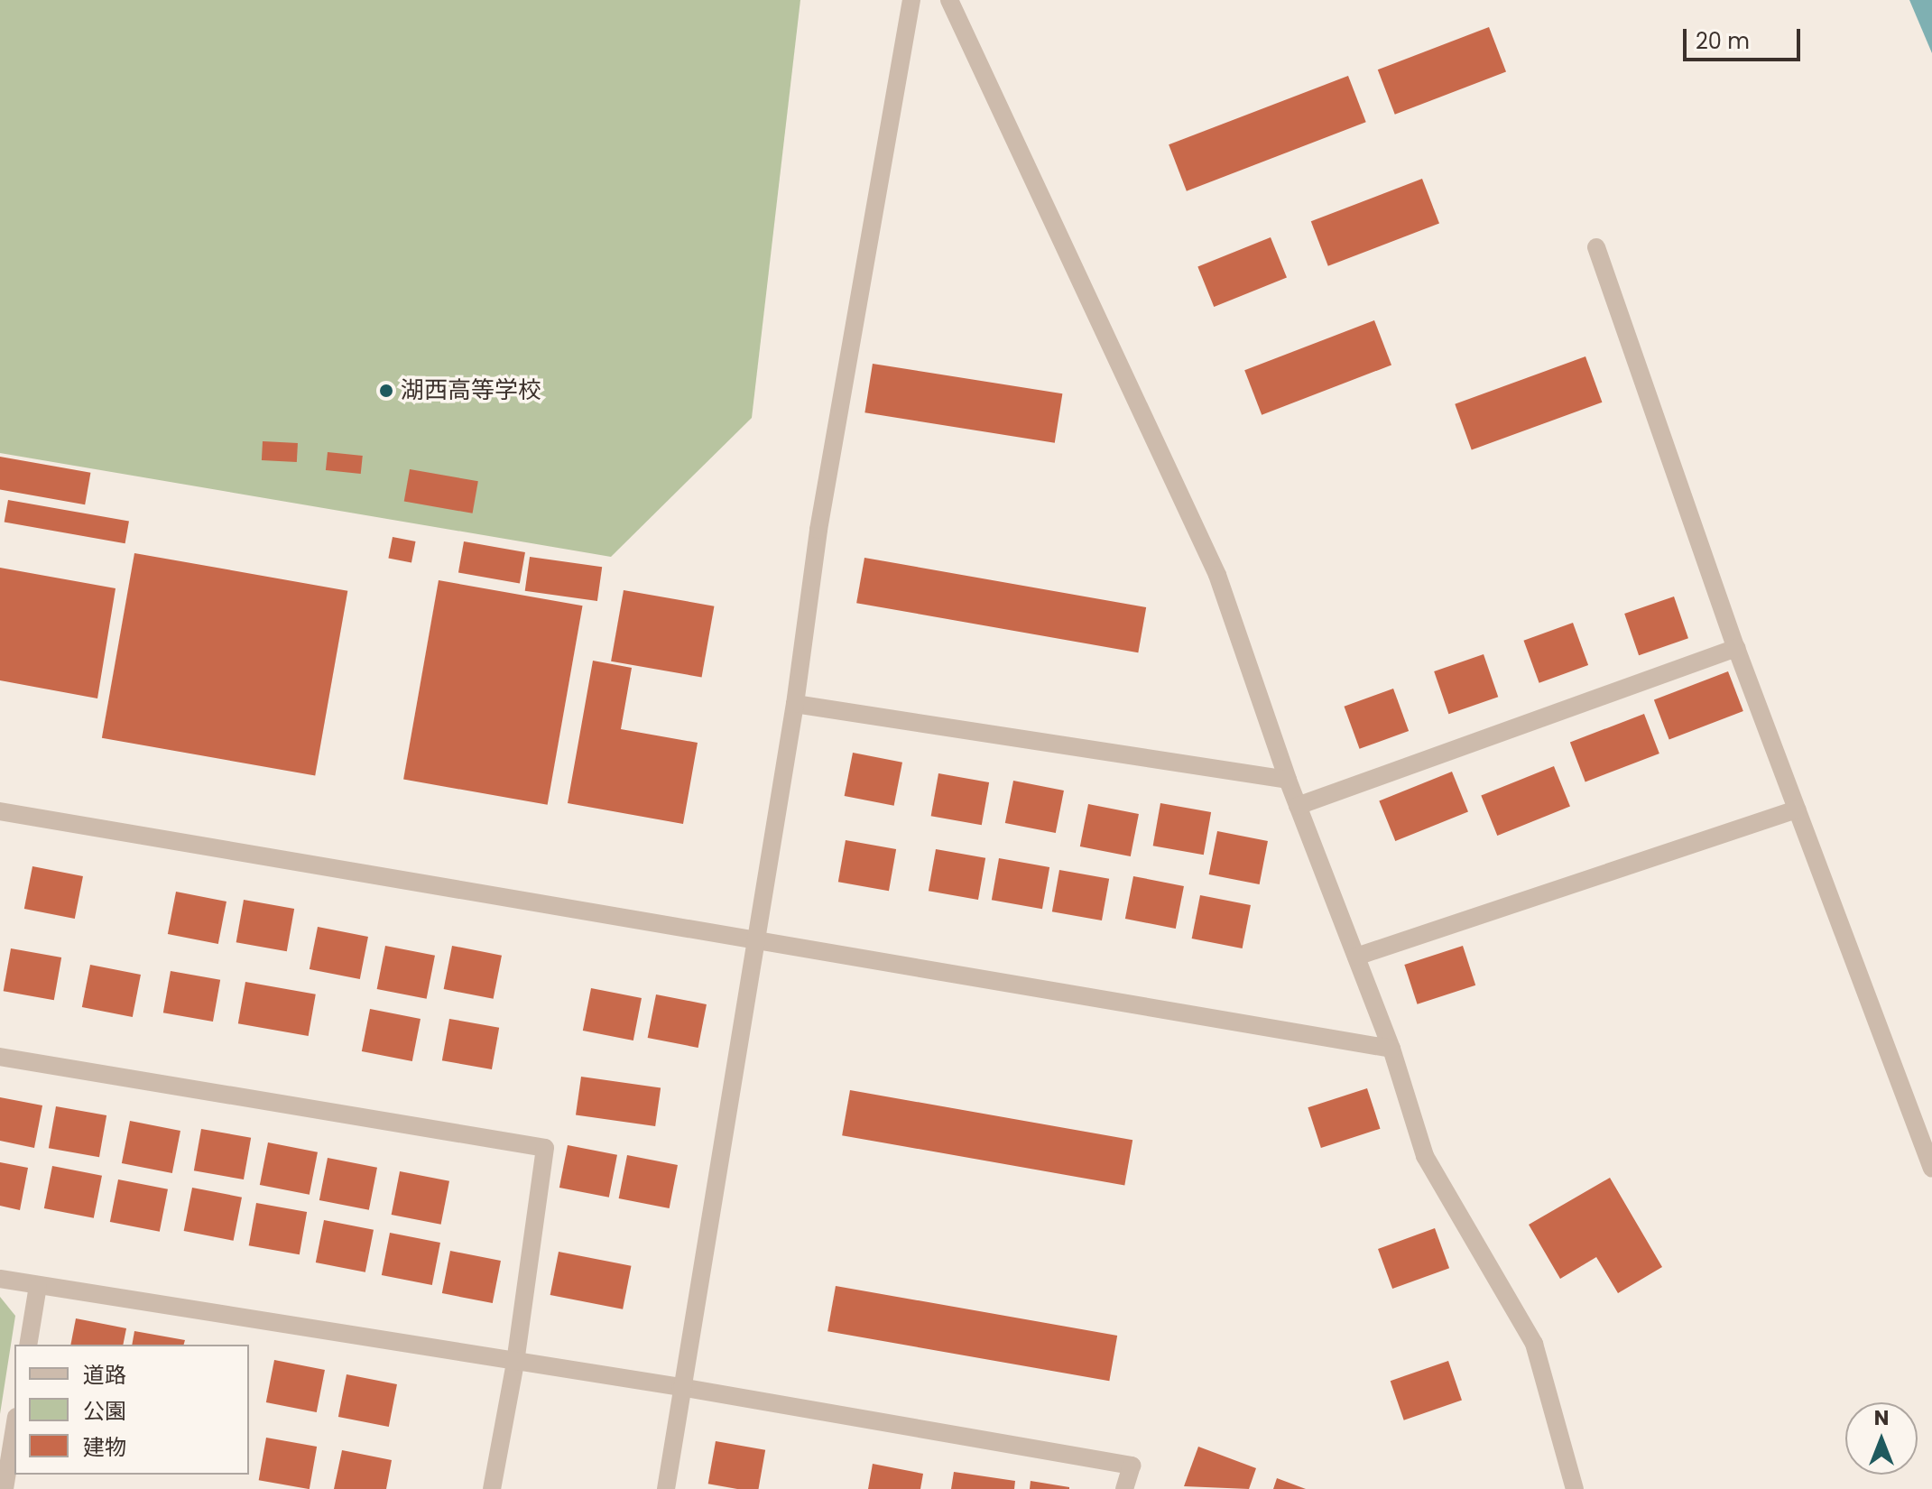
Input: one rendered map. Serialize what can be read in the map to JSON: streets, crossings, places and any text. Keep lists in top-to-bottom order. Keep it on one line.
{"places":["湖西高等学校"],"legend":["道路","公園","建物"],"scale_bar":"20 m","north":"top"}
